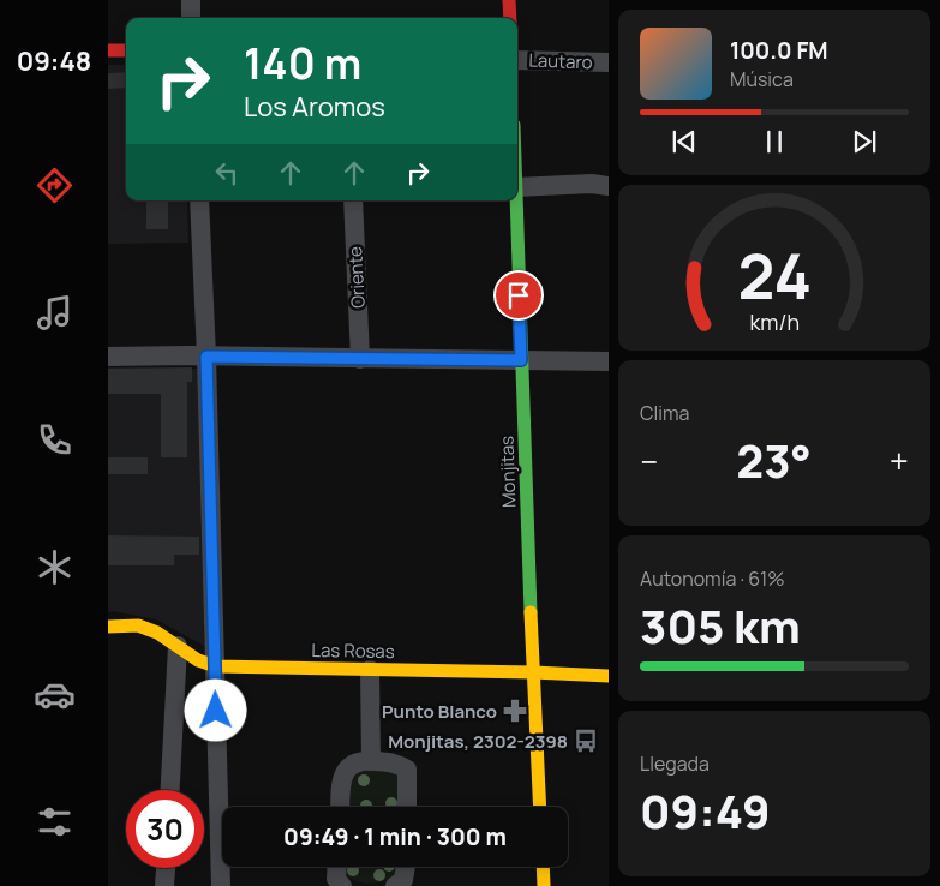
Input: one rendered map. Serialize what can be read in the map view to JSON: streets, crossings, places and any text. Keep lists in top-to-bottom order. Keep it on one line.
{"streets":{"main road":["Monjitas","Las Rosas"],"street":["Lautaro","Oriente"]},"crossings":[["Monjitas","Las Rosas"]],"places":{"pharmacy":["Punto Blanco"],"bus stop":["Monjitas, 2302-2398"]},"page":{"tabs":"09:48","turn":["140 m","Los Aromos"],"song":["100.0 FM","Música"],"tile":["Clima",["Autonomía · 61%","305 km"],["Llegada","09:49"]],"heat":["−","23°","+"],"limit":"30","trip":"09:49 · 1 min · 300 m","gauge":["24","km/h"]}}
